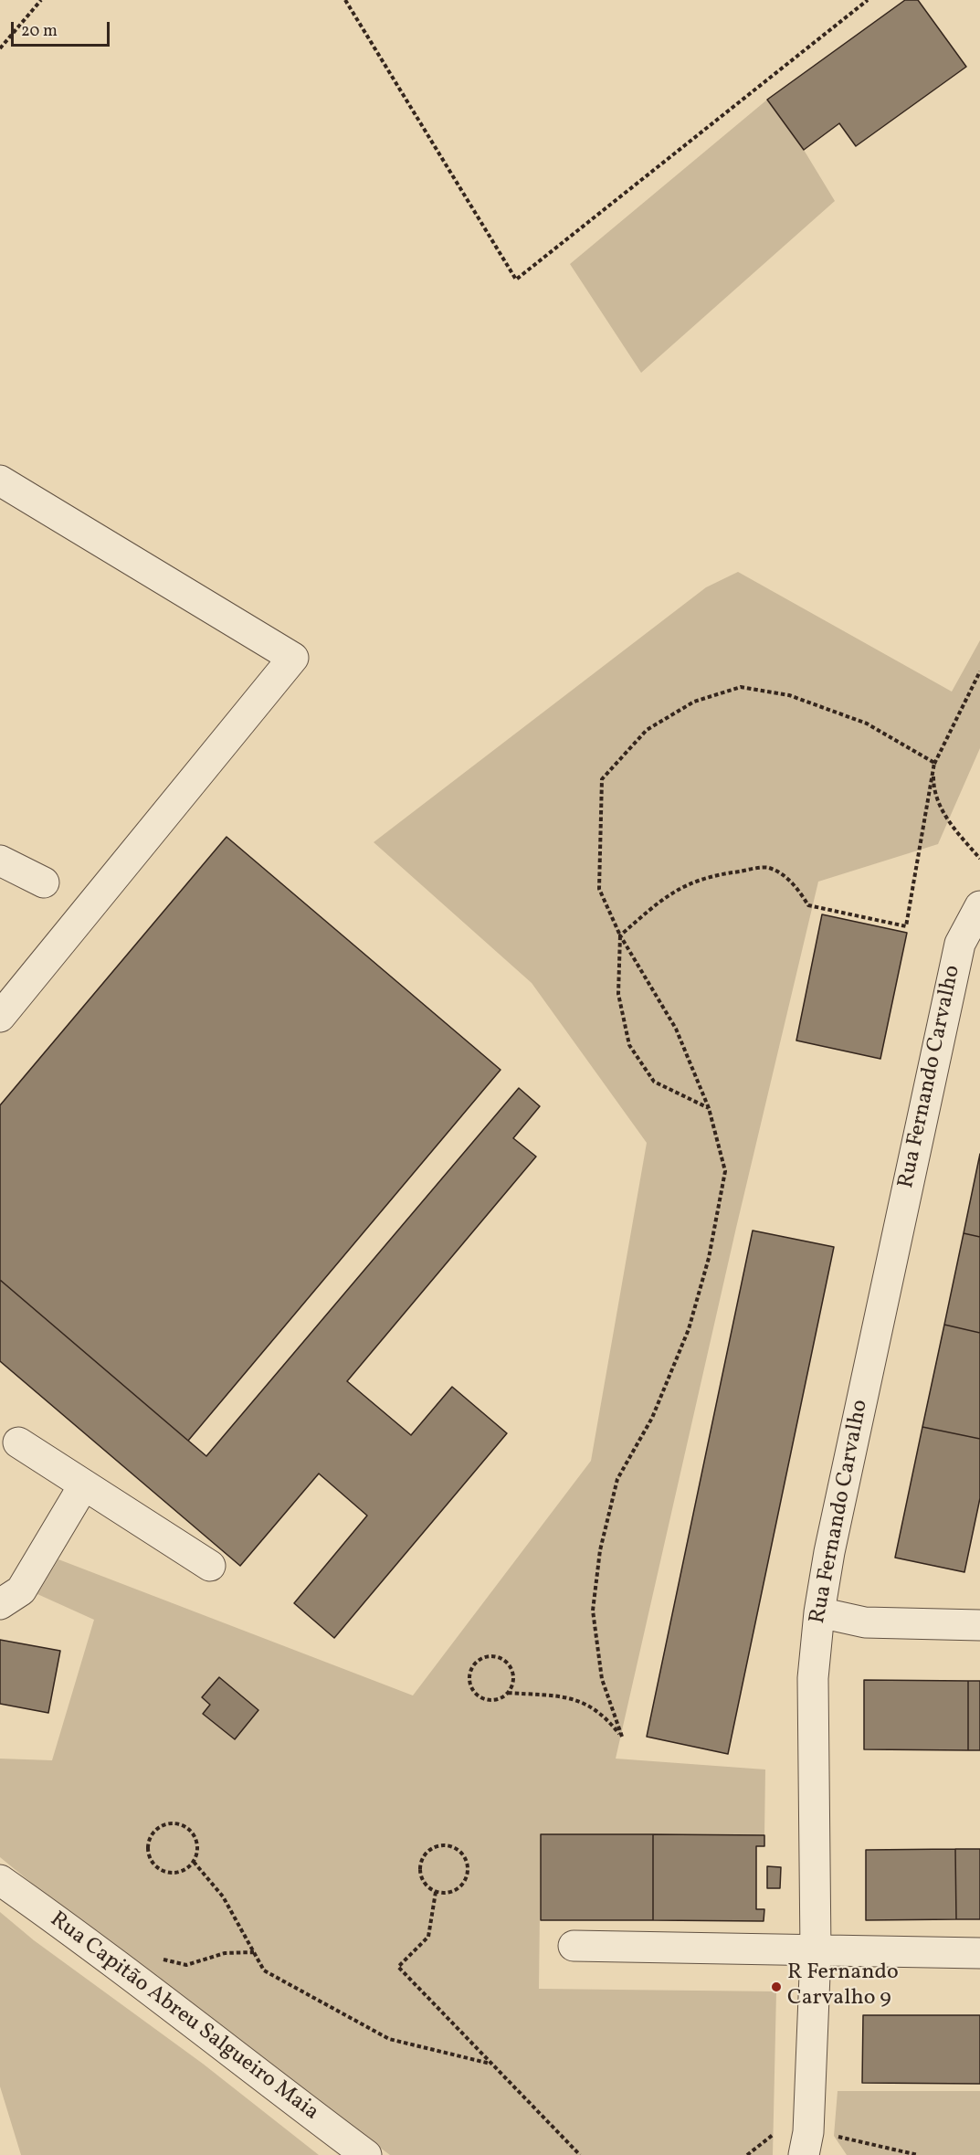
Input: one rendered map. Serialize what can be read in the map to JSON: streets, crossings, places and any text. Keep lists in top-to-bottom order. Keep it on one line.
{"streets":{"street":["Rua Fernando Carvalho","Rua Capitão Abreu Salgueiro Maia"]},"places":["R Fernando Carvalho 9"],"scale_bar":"20 m"}
